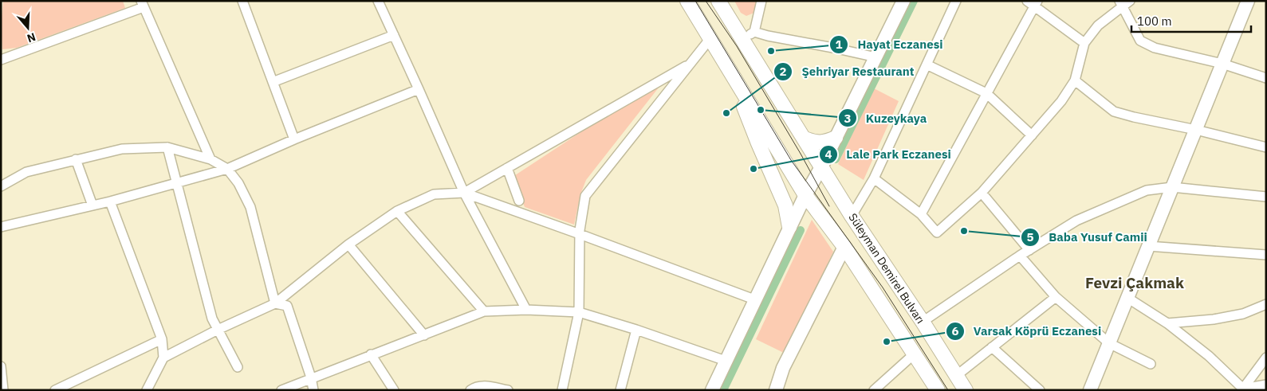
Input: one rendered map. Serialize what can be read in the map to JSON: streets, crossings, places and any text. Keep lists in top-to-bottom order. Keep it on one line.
{"streets":{"main road":["Süleyman Demirel Bulvarı"]},"districts":["Fevzi Çakmak"],"places":["Hayat Eczanesi","Kuzeykaya","Şehriyar Restaurant","Lale Park Eczanesi","Baba Yusuf Camii","Varsak Köprü Eczanesi"],"scale_bar":"100 m","north":"bottom"}
